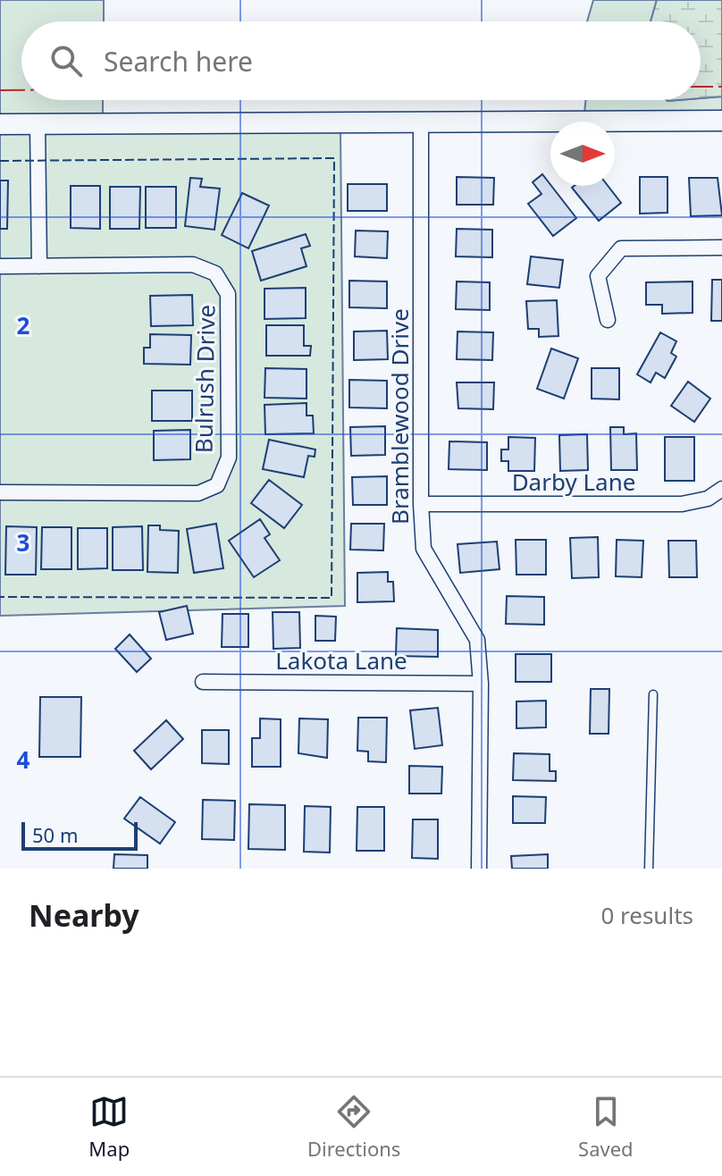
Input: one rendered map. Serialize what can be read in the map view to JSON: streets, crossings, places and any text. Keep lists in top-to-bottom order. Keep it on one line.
{"streets":{"street":["Bulrush Drive","Bramblewood Drive","Darby Lane","Lakota Lane"]},"crossings":[["Bramblewood Drive","Darby Lane"],["Bramblewood Drive","Lakota Lane"]],"scale_bar":"50 m","north":"right","page":{"search":"Search here","scale":"50 m","heading":["Nearby","0 results"],"nav":["Map","Directions","Saved"]},"grid":{"rows":["2","3","4"]}}
